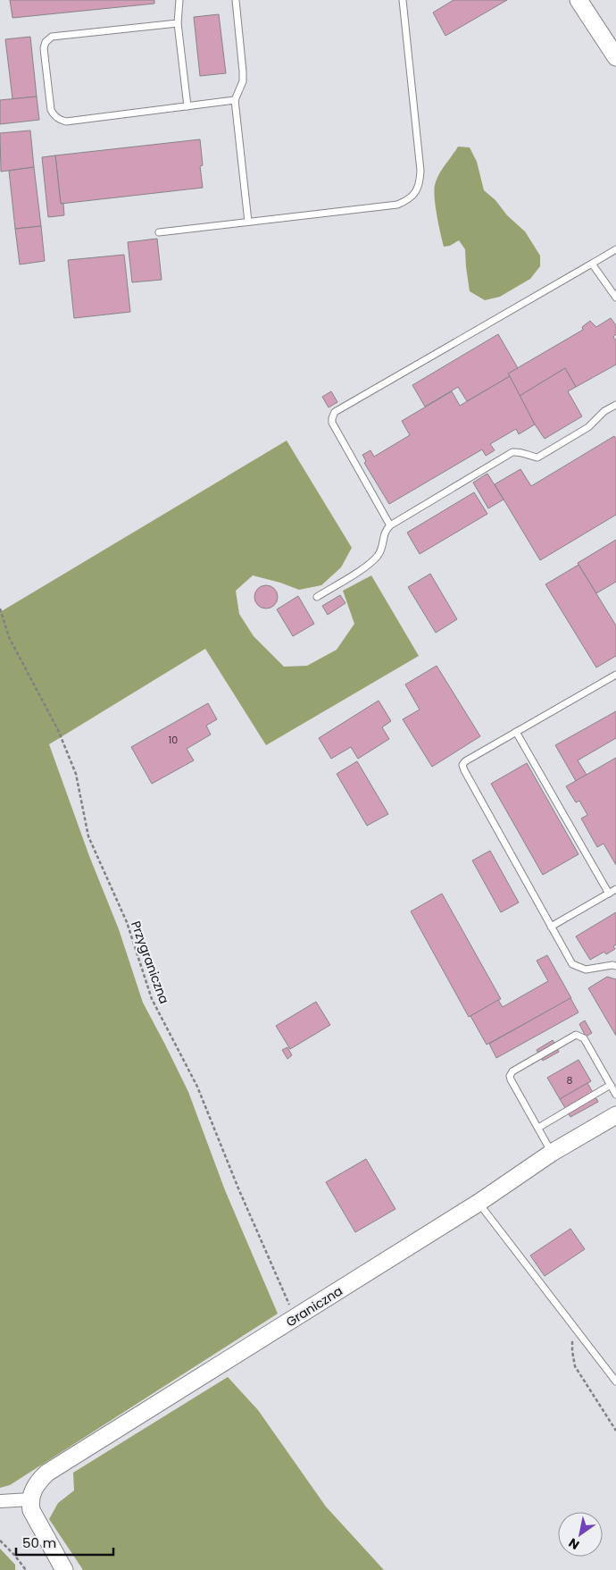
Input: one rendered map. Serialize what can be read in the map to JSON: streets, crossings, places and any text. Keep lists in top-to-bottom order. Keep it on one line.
{"streets":{"street":["Graniczna"],"path":["Przygraniczna"]},"crossings":[["Przygraniczna","Graniczna"]],"house_numbers":["10","8"],"scale_bar":"50 m","north":"bottom left"}
